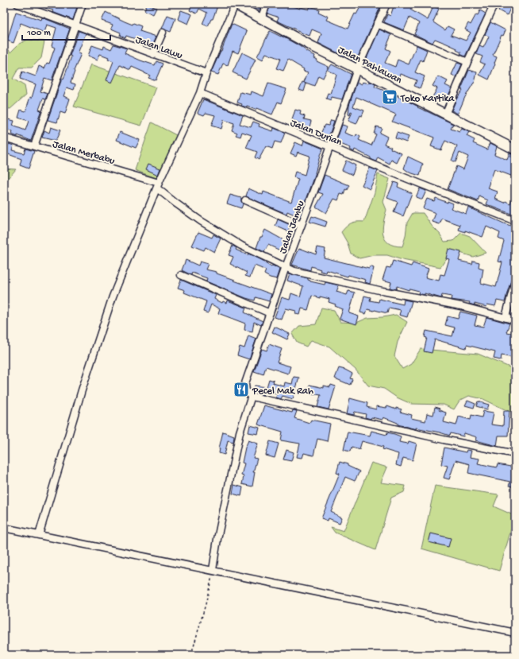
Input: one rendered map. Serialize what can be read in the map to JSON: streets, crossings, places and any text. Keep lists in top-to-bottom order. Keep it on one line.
{"streets":{"main road":["Jalan Pahlawan"],"street":["Jalan Lawu","Jalan Durian","Jalan Merbabu","Jalan Jambu"]},"crossings":[["Jalan Pahlawan","Jalan Jambu"],["Jalan Durian","Jalan Jambu"]],"places":{"supermarket":["Toko Kartika"],"restaurant":["Pecel Mak Rah"]},"scale_bar":"100 m"}
